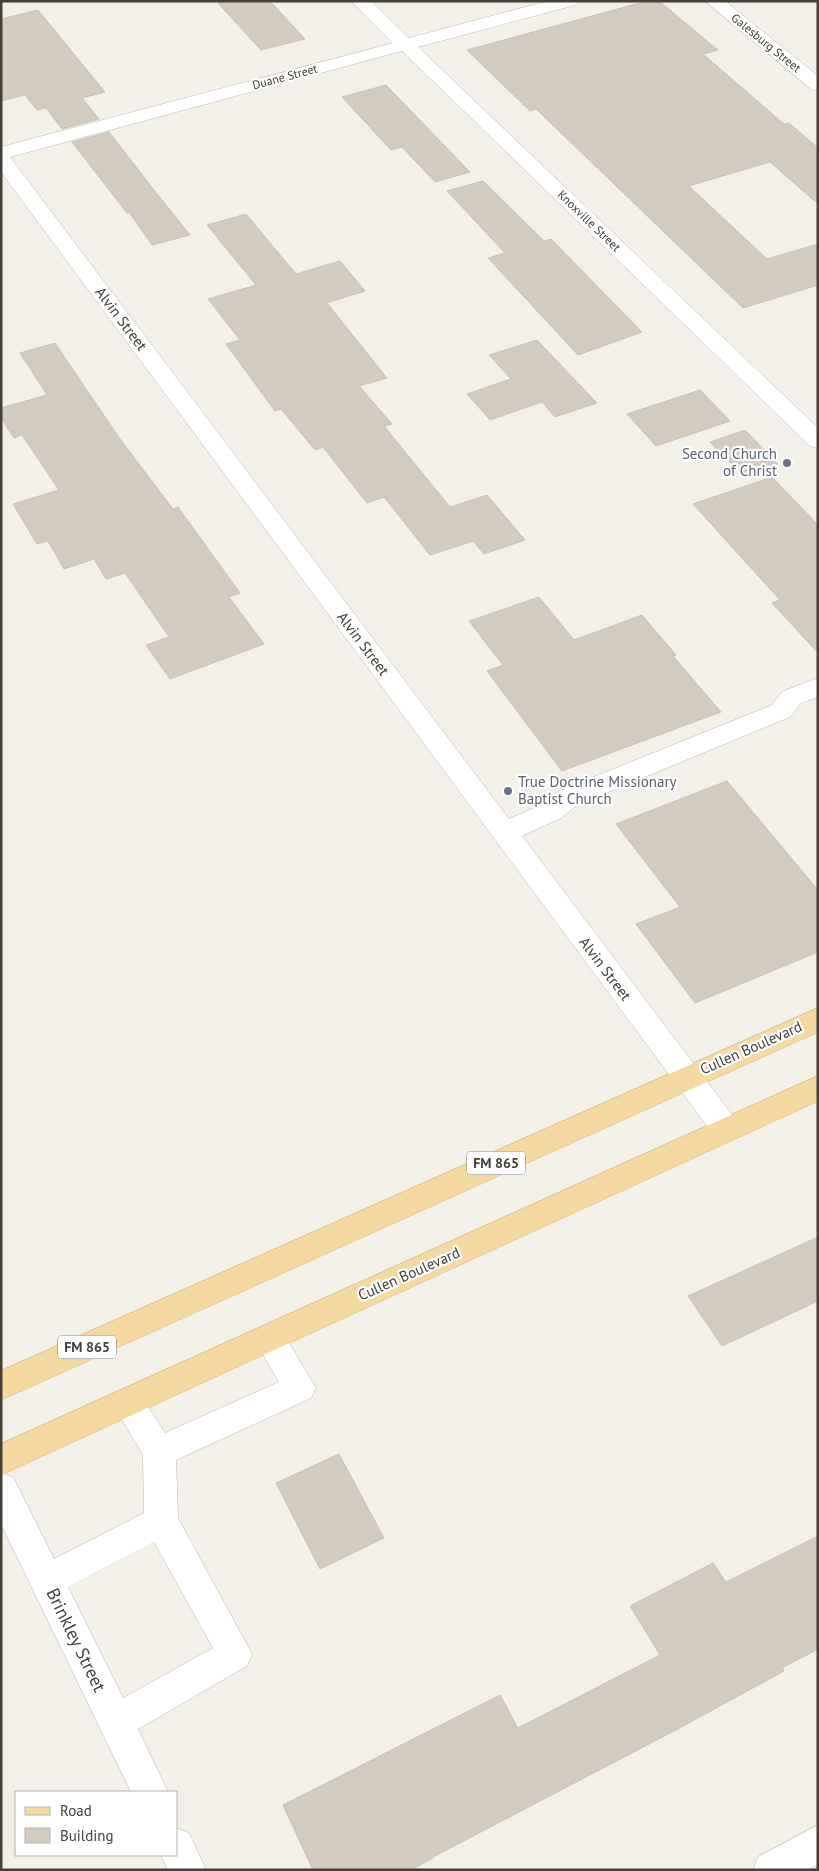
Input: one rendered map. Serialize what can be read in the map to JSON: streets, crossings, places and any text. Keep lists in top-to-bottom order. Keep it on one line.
{"streets":{"main road":["Cullen Boulevard","FM 865"],"street":["Galesburg Street","Duane Street","Knoxville Street","Alvin Street","Brinkley Street"]},"crossings":[["Duane Street","Knoxville Street"],["Alvin Street","Cullen Boulevard"]],"places":["Second Church of Christ","True Doctrine Missionary Baptist Church"],"legend":["Road","Building"]}
